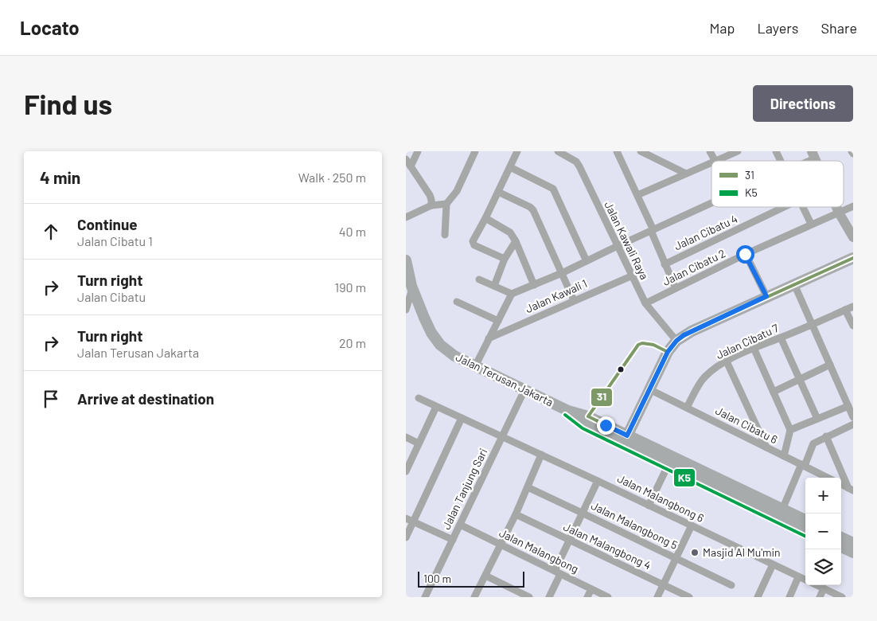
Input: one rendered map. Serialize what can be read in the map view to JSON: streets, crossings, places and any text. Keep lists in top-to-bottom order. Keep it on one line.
{"streets":{"main road":["Jalan Terusan Jakarta"],"street":["Jalan Cibatu 4","Jalan Kawali Raya","Jalan Cibatu 2","Jalan Kawali 1","Jalan Cibatu 7","Jalan Cibatu 6","Jalan Tanjung Sari","Jalan Malangbong 6","Jalan Malangbong 5","Jalan Malangbong 4","Jalan Malangbong"]},"crossings":[["Jalan Kawali Raya","Jalan Cibatu 2"],["Jalan Kawali Raya","Jalan Kawali 1"],["Jalan Cibatu 7","Jalan Cibatu 6"],["Jalan Terusan Jakarta","Jalan Tanjung Sari"],["Jalan Tanjung Sari","Jalan Malangbong 6"],["Jalan Tanjung Sari","Jalan Malangbong"]],"places":["Masjid Al Mu'min"],"lines":["transit line 31","transit line K5"],"legend":["31","K5"],"scale_bar":"100 m","page":{"header":"Locato","nav":["Map","Layers","Share"],"buttons":"Directions","title":"Find us","heading":["4 min","Walk · 250 m"],"list":[["Continue","Jalan Cibatu 1","40 m"],["Turn right","Jalan Cibatu","190 m"],["Turn right","Jalan Terusan Jakarta","20 m"],"Arrive at destination"],"map_buttons":["+","−"],"scale":"100 m"}}
